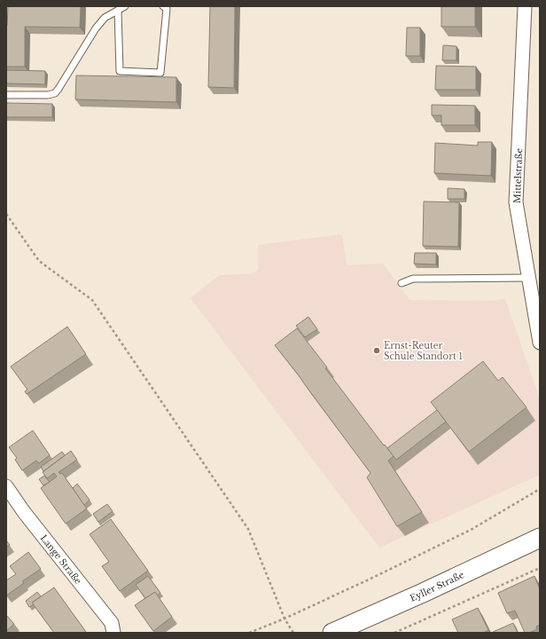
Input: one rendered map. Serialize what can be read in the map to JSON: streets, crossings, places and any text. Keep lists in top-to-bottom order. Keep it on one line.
{"streets":{"main road":["Eyller Straße"],"street":["Mittelstraße","Lange Straße"]},"places":["Ernst-Reuter Schule Standort 1"]}
